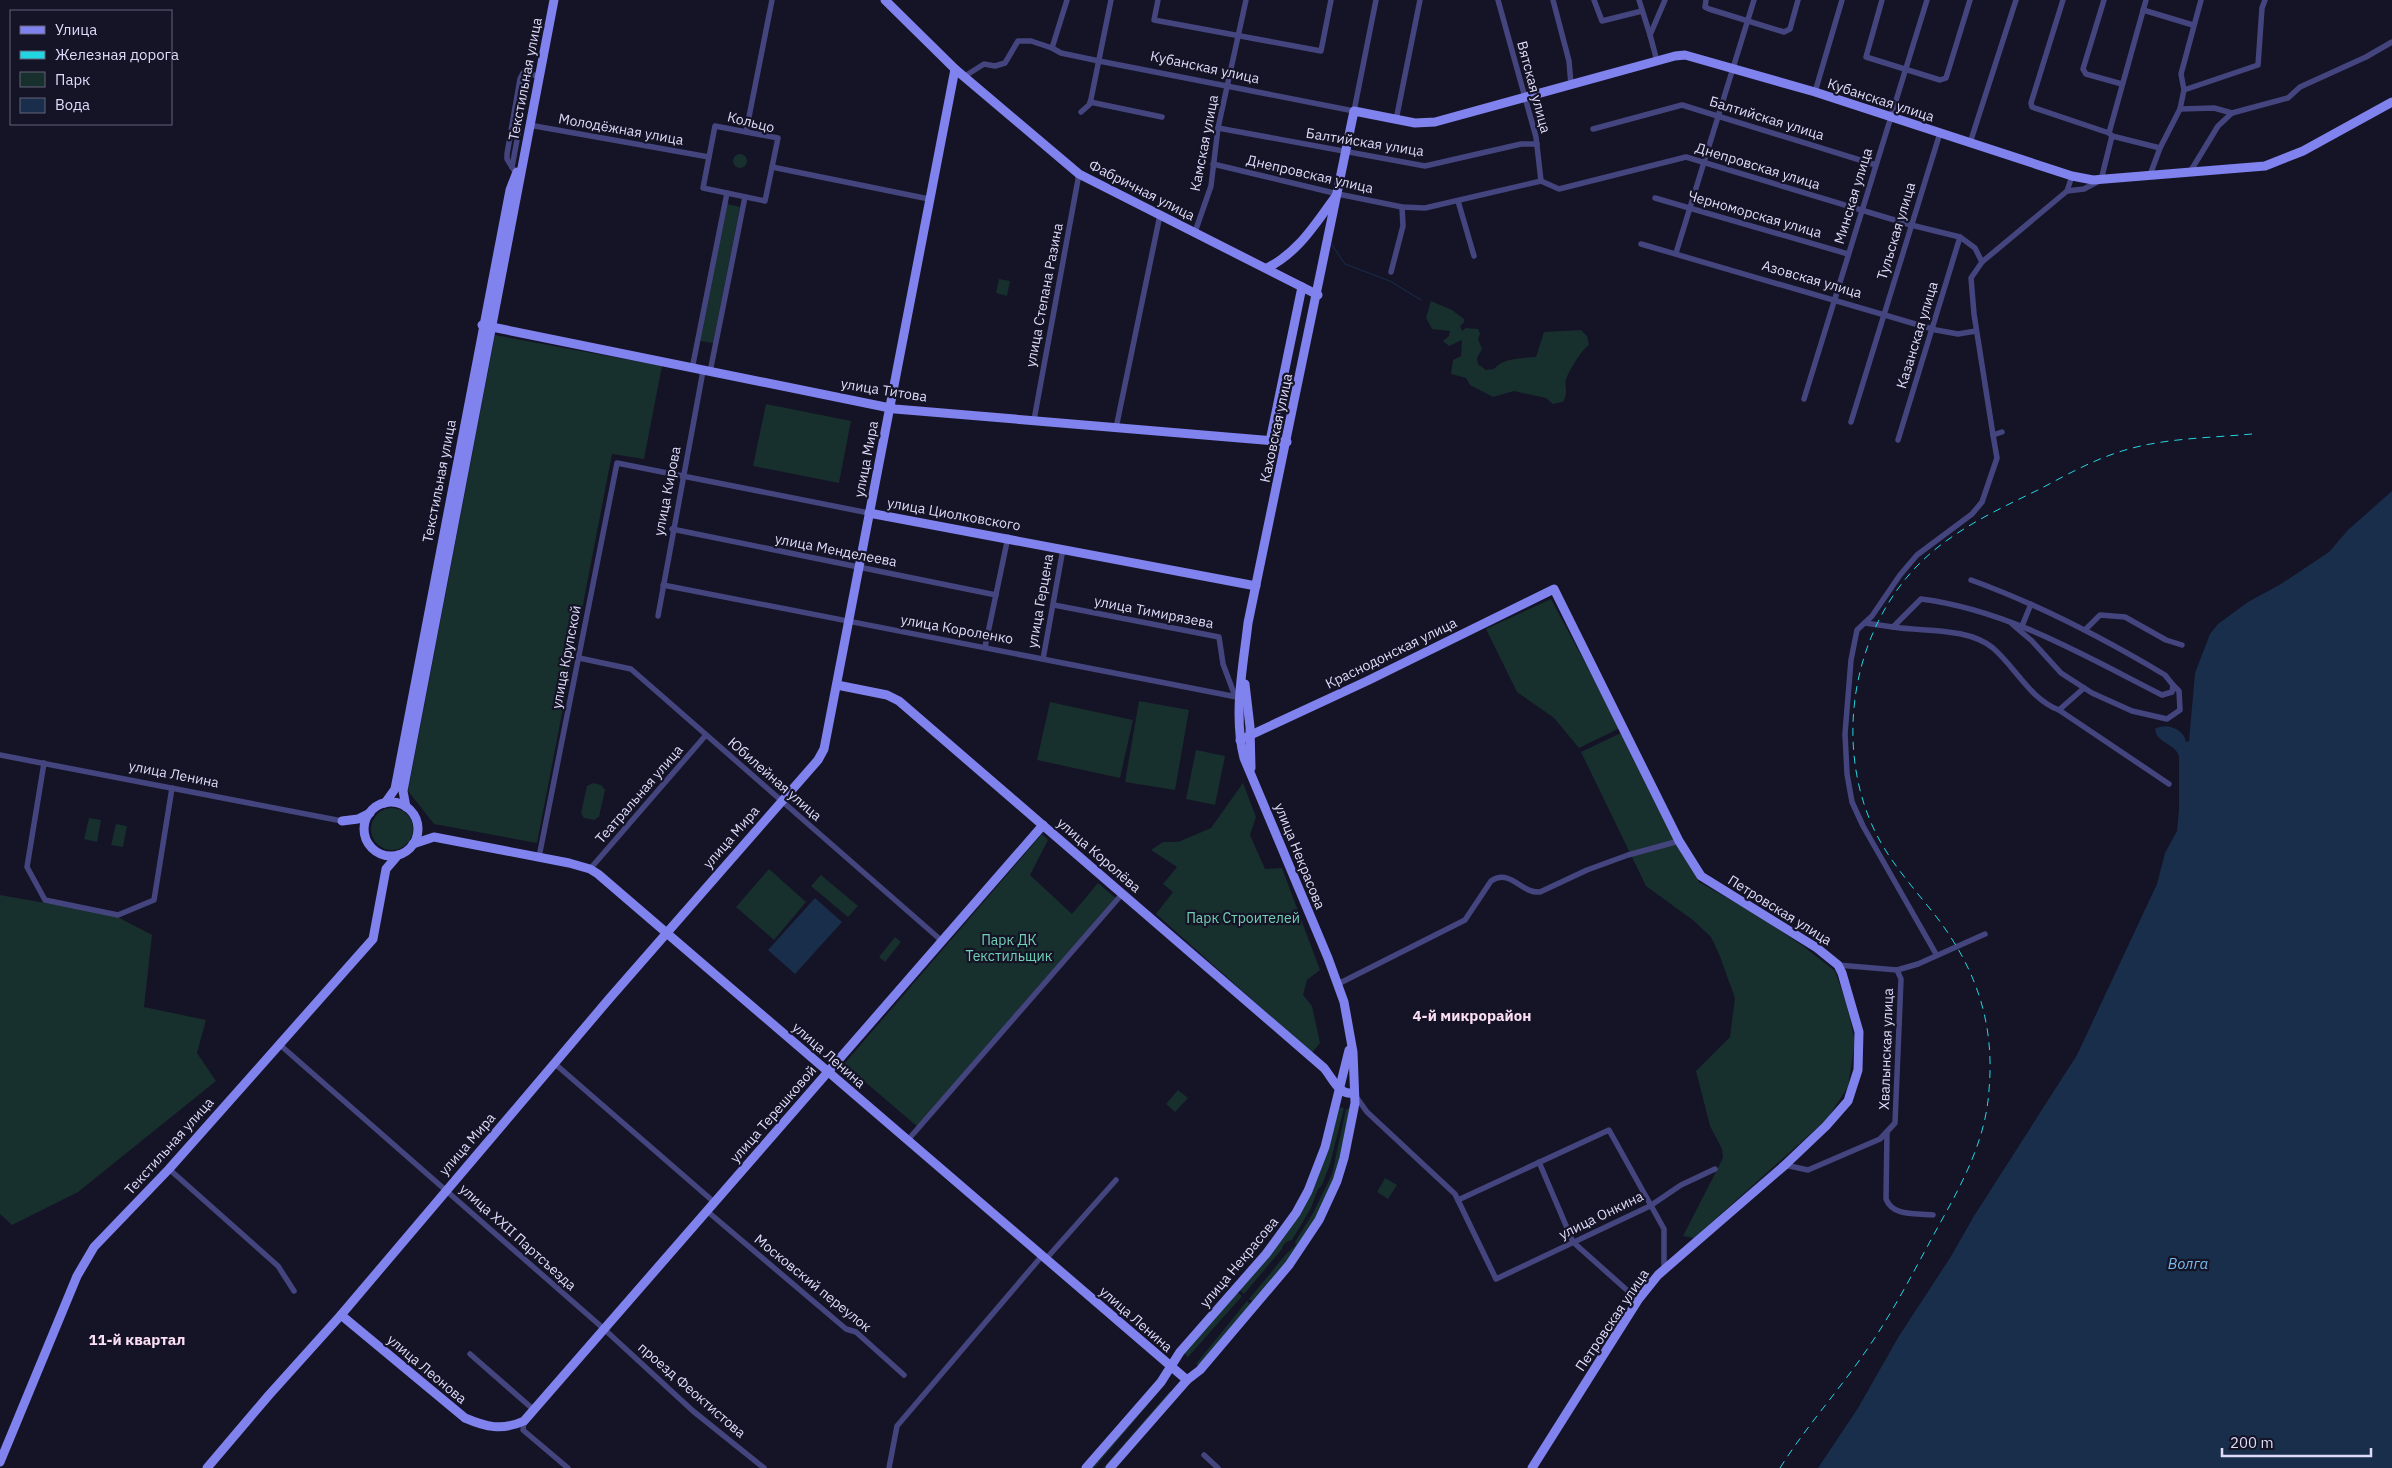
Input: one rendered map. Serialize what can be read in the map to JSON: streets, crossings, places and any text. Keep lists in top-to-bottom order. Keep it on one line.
{"streets":{"street":["Кубанская улица","Текстильная улица","Вятская улица","Балтийская улица","Кольцо","Молодёжная улица","Камская улица","Днепровская улица","Фабричная улица","Минская улица","Черноморская улица","Тульская улица","Азовская улица","улица Степана Разина","Казанская улица","улица Титова","Каховская улица","улица Мира","улица Кирова","улица Циолковского","улица Менделеева","улица Герцена","улица Тимирязева","улица Короленко","Краснодонская улица","улица Крупской","улица Ленина","Юбилейная улица","Театральная улица","улица Королёва","улица Некрасова","Петровская улица","Хвалынская улица","улица Терешковой","улица Онкина","улица XXII Партсъезда","Московский переулок","улица Леонова","проезд Феоктистова"]},"crossings":[["Кубанская улица","Вятская улица"],["Кубанская улица","Камская улица"],["Кубанская улица","Фабричная улица"],["Кубанская улица","Минская улица"],["Кубанская улица","Тульская улица"],["Текстильная улица","Молодёжная улица"],["Текстильная улица","улица Титова"],["Текстильная улица","улица Ленина"],["Текстильная улица","улица XXII Партсъезда"],["Вятская улица","Балтийская улица"],["Вятская улица","Днепровская улица"],["Балтийская улица","Камская улица"],["Балтийская улица","Минская улица"],["Кольцо","Молодёжная улица"],["Кольцо","улица Кирова"],["Камская улица","Днепровская улица"],["Камская улица","Фабричная улица"],["Днепровская улица","Минская улица"],["Днепровская улица","Тульская улица"],["Днепровская улица","Казанская улица"],["Днепровская улица","Каховская улица"],["Фабричная улица","улица Степана Разина"],["Фабричная улица","Каховская улица"],["Фабричная улица","улица Мира"],["Минская улица","Черноморская улица"],["Минская улица","Азовская улица"],["Тульская улица","Азовская улица"],["Азовская улица","Казанская улица"],["улица Степана Разина","улица Титова"],["улица Титова","Каховская улица"],["улица Титова","улица Мира"],["улица Титова","улица Кирова"],["Каховская улица","улица Циолковского"],["Каховская улица","улица Тимирязева"],["Каховская улица","улица Короленко"],["Каховская улица","Краснодонская улица"],["Каховская улица","улица Некрасова"],["улица Мира","улица Циолковского"],["улица Мира","улица Менделеева"],["улица Мира","улица Короленко"],["улица Мира","улица Ленина"],["улица Мира","Юбилейная улица"],["улица Мира","улица Королёва"],["улица Мира","улица XXII Партсъезда"],["улица Мира","улица Леонова"],["улица Кирова","улица Циолковского"],["улица Кирова","улица Менделеева"],["улица Кирова","улица Короленко"],["улица Циолковского","улица Герцена"],["улица Циолковского","улица Крупской"],["улица Герцена","улица Тимирязева"],["улица Герцена","улица Короленко"],["улица Тимирязева","улица Короленко"],["Краснодонская улица","улица Некрасова"],["Краснодонская улица","Петровская улица"],["улица Крупской","улица Ленина"],["улица Крупской","Юбилейная улица"],["улица Ленина","Театральная улица"],["улица Ленина","улица Некрасова"],["улица Ленина","улица Терешковой"],["Юбилейная улица","Театральная улица"],["Юбилейная улица","улица Терешковой"],["улица Королёва","улица Некрасова"],["улица Королёва","улица Терешковой"],["Петровская улица","Хвалынская улица"],["улица Терешковой","улица XXII Партсъезда"],["улица Терешковой","Московский переулок"],["улица Терешковой","улица Леонова"],["улица Терешковой","проезд Феоктистова"],["улица XXII Партсъезда","проезд Феоктистова"]],"districts":["4-й микрорайон","11-й квартал"],"water":["Волга"],"parks":["Парк Строителей","Парк ДК Текстильщик"],"legend":["Улица","Железная дорога","Парк","Вода"],"scale_bar":"200 m"}
